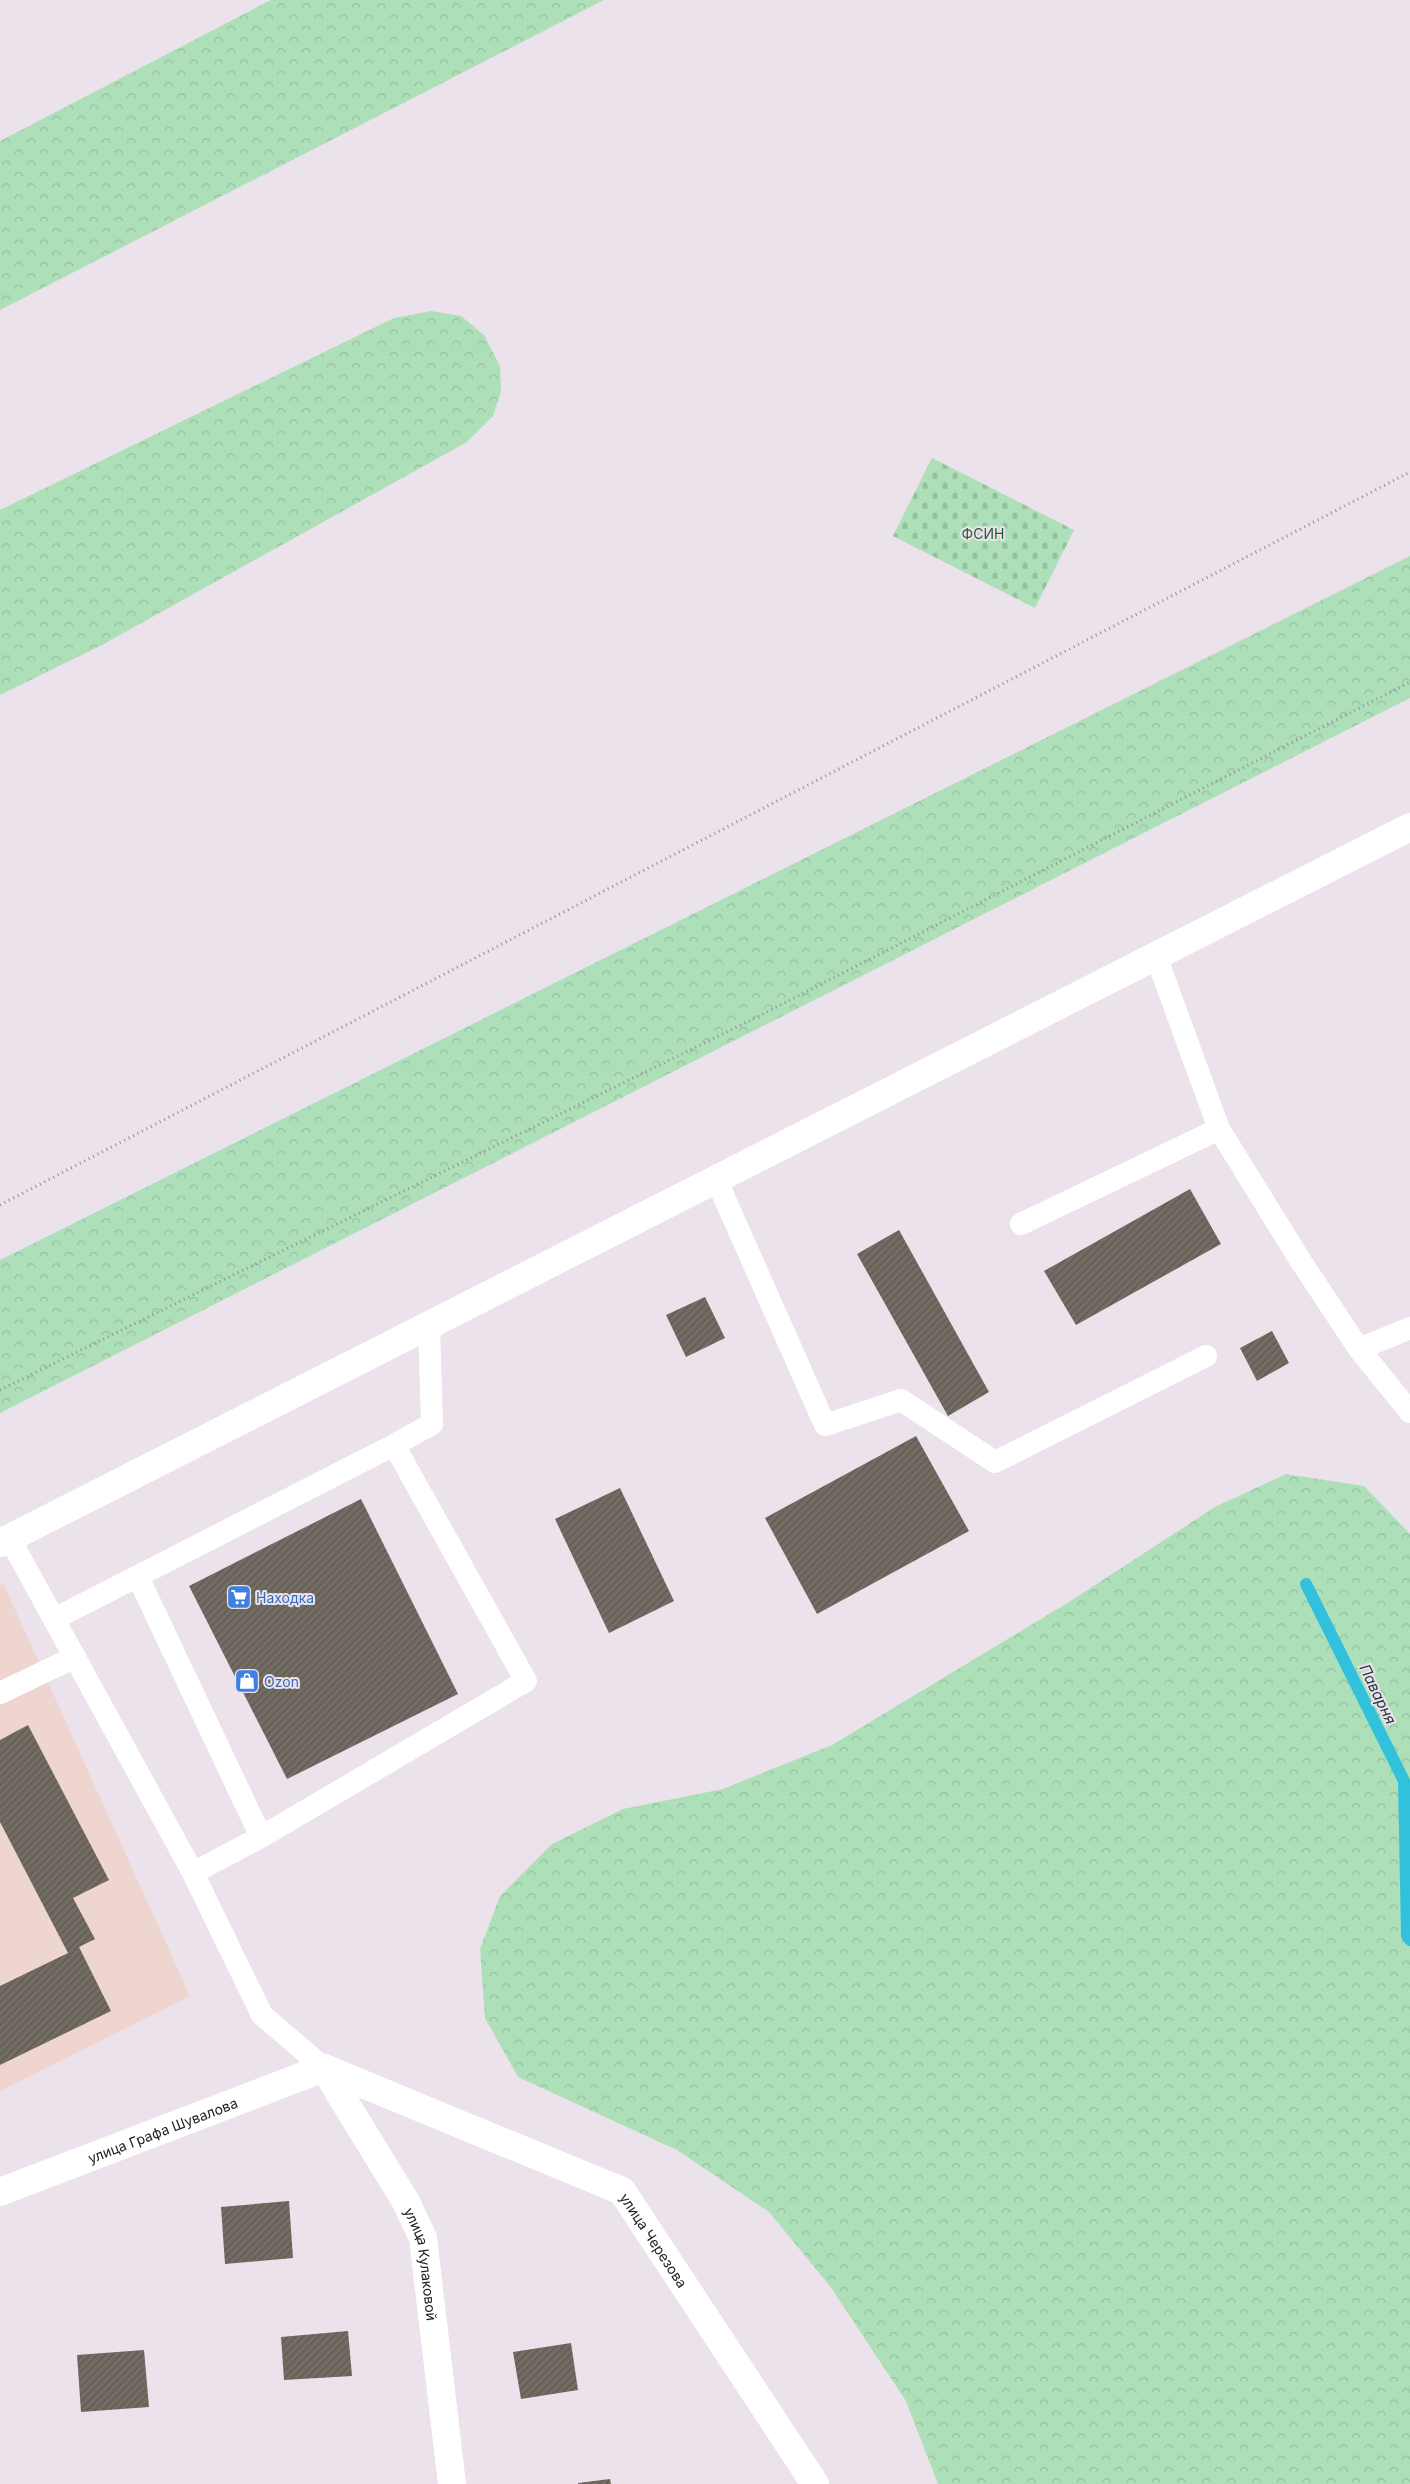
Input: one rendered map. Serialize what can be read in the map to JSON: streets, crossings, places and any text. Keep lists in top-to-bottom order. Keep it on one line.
{"streets":{"street":["улица Графа Шувалова","улица Черезова","улица Кулаковой"]},"crossings":[["улица Графа Шувалова","улица Черезова"],["улица Графа Шувалова","улица Кулаковой"],["улица Черезова","улица Кулаковой"]],"water":["Паварня"],"parks":["ФСИН"],"places":{"supermarket":["Находка"],"shop":["Ozon"]}}
